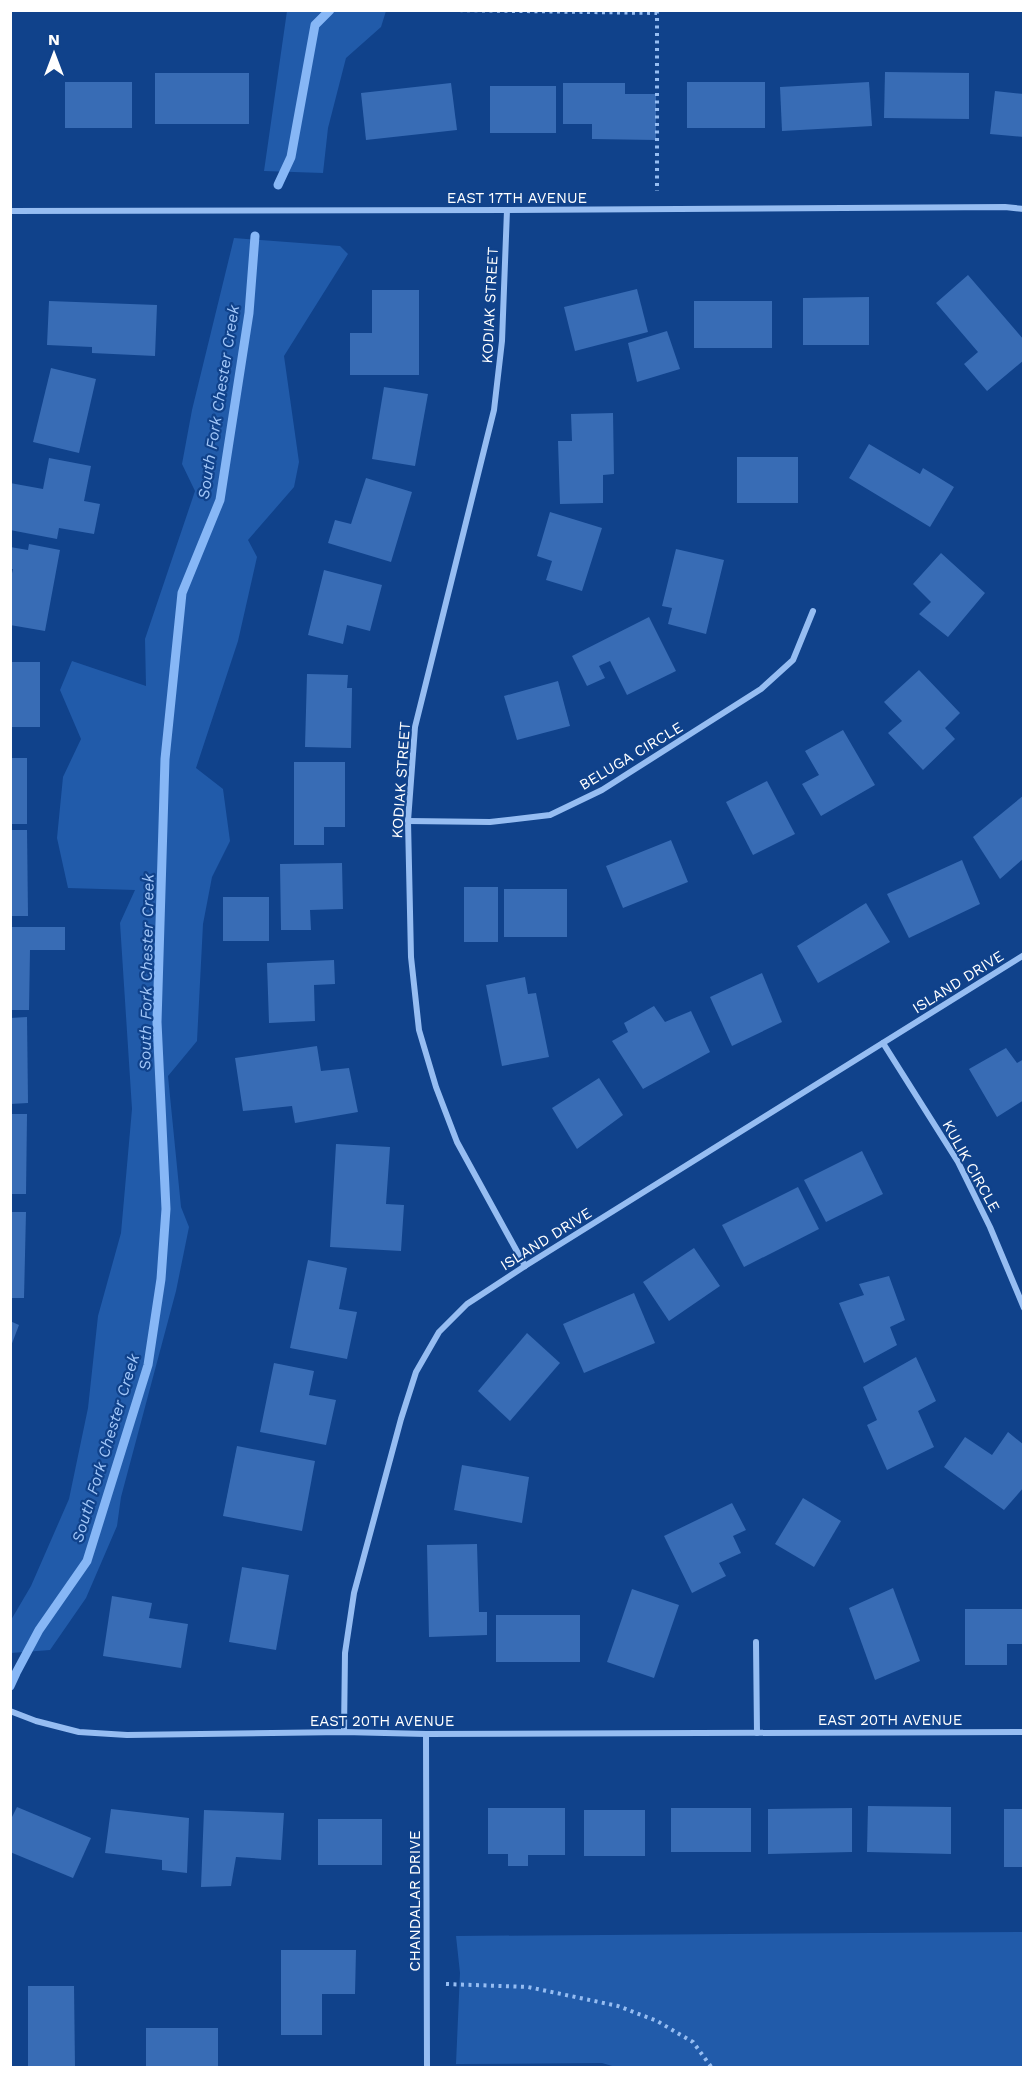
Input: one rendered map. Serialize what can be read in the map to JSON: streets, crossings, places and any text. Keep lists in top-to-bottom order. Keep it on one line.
{"streets":{"street":["EAST 17TH AVENUE","KODIAK STREET","BELUGA CIRCLE","ISLAND DRIVE","KULIK CIRCLE","EAST 20TH AVENUE","CHANDALAR DRIVE"]},"crossings":[["EAST 17TH AVENUE","KODIAK STREET"],["KODIAK STREET","BELUGA CIRCLE"],["KODIAK STREET","ISLAND DRIVE"],["ISLAND DRIVE","KULIK CIRCLE"],["ISLAND DRIVE","EAST 20TH AVENUE"],["EAST 20TH AVENUE","CHANDALAR DRIVE"]],"water":["South Fork Chester Creek"],"north":"top"}
